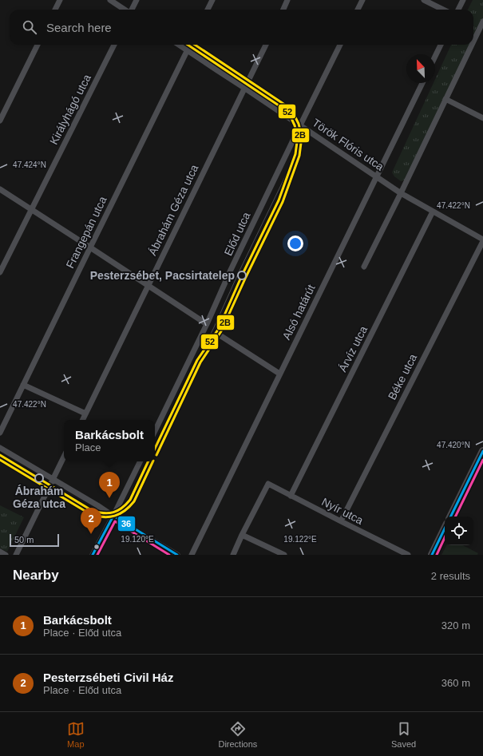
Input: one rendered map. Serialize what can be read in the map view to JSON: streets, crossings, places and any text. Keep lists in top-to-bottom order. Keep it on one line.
{"streets":{"street":["Királyhágó utca","Török Flóris utca","Ábrahám Géza utca","Frangepán utca","Előd utca","Alsó határút","Árvíz utca","Béke utca","Nyír utca"]},"crossings":[["Török Flóris utca","Ábrahám Géza utca"],["Török Flóris utca","Frangepán utca"],["Török Flóris utca","Előd utca"],["Török Flóris utca","Alsó határút"],["Török Flóris utca","Árvíz utca"],["Török Flóris utca","Béke utca"],["Árvíz utca","Nyír utca"],["Béke utca","Nyír utca"]],"places":["Pesterzsébet, Pacsirtatelep","Ábrahám Géza utca"],"lines":["transit line 52","transit line 2B","transit line 36"],"scale_bar":"50 m","north":"top left","page":{"search":"Search here","popup":["Barkácsbolt","Place"],"pins":["1","2"],"scale":"50 m","heading":["Nearby","2 results"],"list":[{"mark":"1","name":"Barkácsbolt","note":"Place · Előd utca","value":"320 m"},{"mark":"2","name":"Pesterzsébeti Civil Ház","note":"Place · Előd utca","value":"360 m"}],"nav":["Map","Directions","Saved"]},"coordinates":["47.424°N","47.422°N","47.420°N","19.120°E","19.122°E"]}
